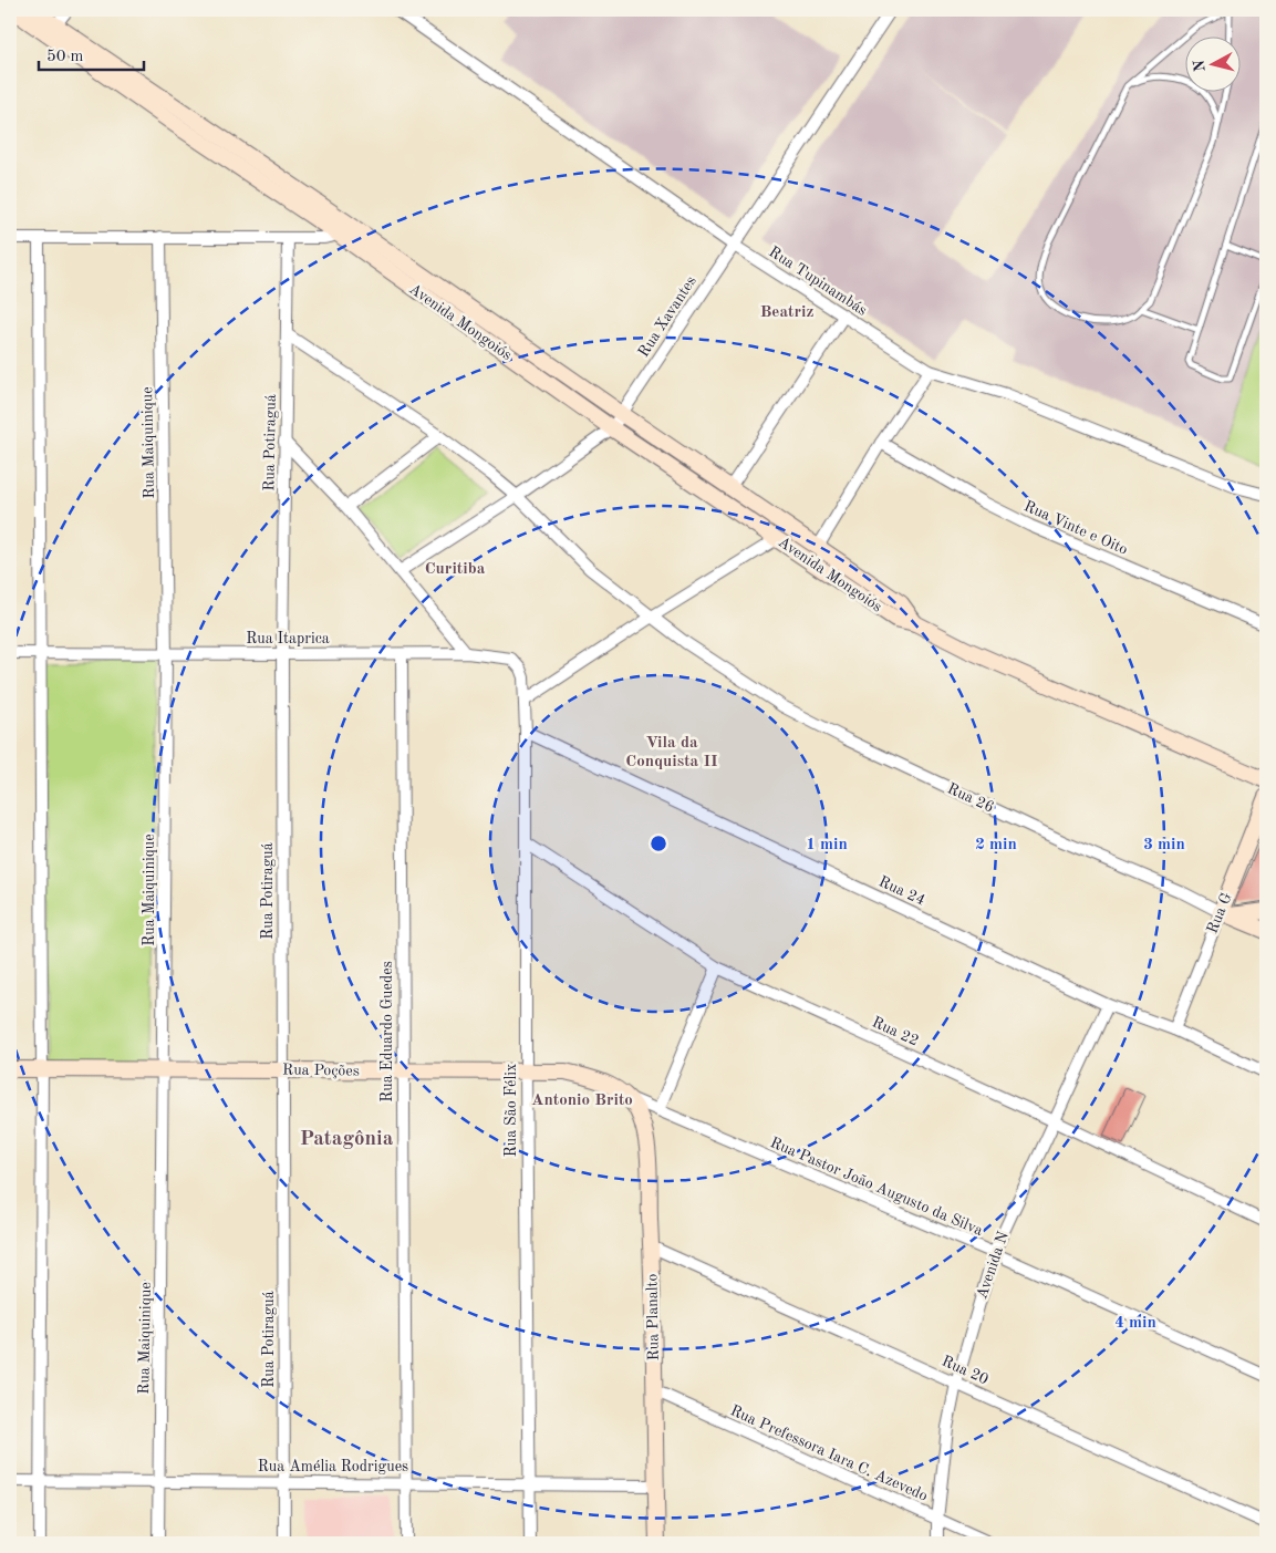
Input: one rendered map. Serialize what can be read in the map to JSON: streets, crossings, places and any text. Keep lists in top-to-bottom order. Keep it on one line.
{"streets":{"street":["Rua Tupinambás","Rua Xavantes","Avenida Mongoiós","Rua Maiquinique","Rua Potiraguá","Rua Vinte e Oito","Rua Itaprica","Rua 26","Rua 24","Rua G","Rua Eduardo Guedes","Rua 22","Rua Poções","Rua São Félix","Rua Pastor João Augusto da Silva","Avenida N","Rua Planalto","Rua 20","Rua Prefessora Iara C. Azevedo","Rua Amélia Rodrigues"]},"crossings":[["Rua Tupinambás","Rua Xavantes"],["Rua Xavantes","Avenida Mongoiós"],["Rua Xavantes","Rua 26"],["Rua Maiquinique","Rua Itaprica"],["Rua Maiquinique","Rua Poções"],["Rua Maiquinique","Rua Amélia Rodrigues"],["Rua Potiraguá","Rua Itaprica"],["Rua Potiraguá","Rua 26"],["Rua Potiraguá","Rua Poções"],["Rua Potiraguá","Rua Amélia Rodrigues"],["Rua Itaprica","Rua Eduardo Guedes"],["Rua Itaprica","Rua São Félix"],["Rua 26","Rua G"],["Rua 24","Rua G"],["Rua 24","Rua São Félix"],["Rua 24","Avenida N"],["Rua Eduardo Guedes","Rua Poções"],["Rua Eduardo Guedes","Rua Amélia Rodrigues"],["Rua 22","Rua São Félix"],["Rua 22","Avenida N"],["Rua Poções","Rua São Félix"],["Rua Poções","Rua Pastor João Augusto da Silva"],["Rua Poções","Rua Planalto"],["Rua São Félix","Rua Amélia Rodrigues"],["Rua Pastor João Augusto da Silva","Avenida N"],["Rua Pastor João Augusto da Silva","Rua Planalto"],["Avenida N","Rua 20"],["Avenida N","Rua Prefessora Iara C. Azevedo"],["Rua Planalto","Rua 20"],["Rua Planalto","Rua Prefessora Iara C. Azevedo"],["Rua Planalto","Rua Amélia Rodrigues"]],"districts":["Beatriz","Curitiba","Vila da Conquista II","Antonio Brito","Patagônia"],"scale_bar":"50 m","north":"left","rings":["1 min","2 min","3 min","4 min"]}
